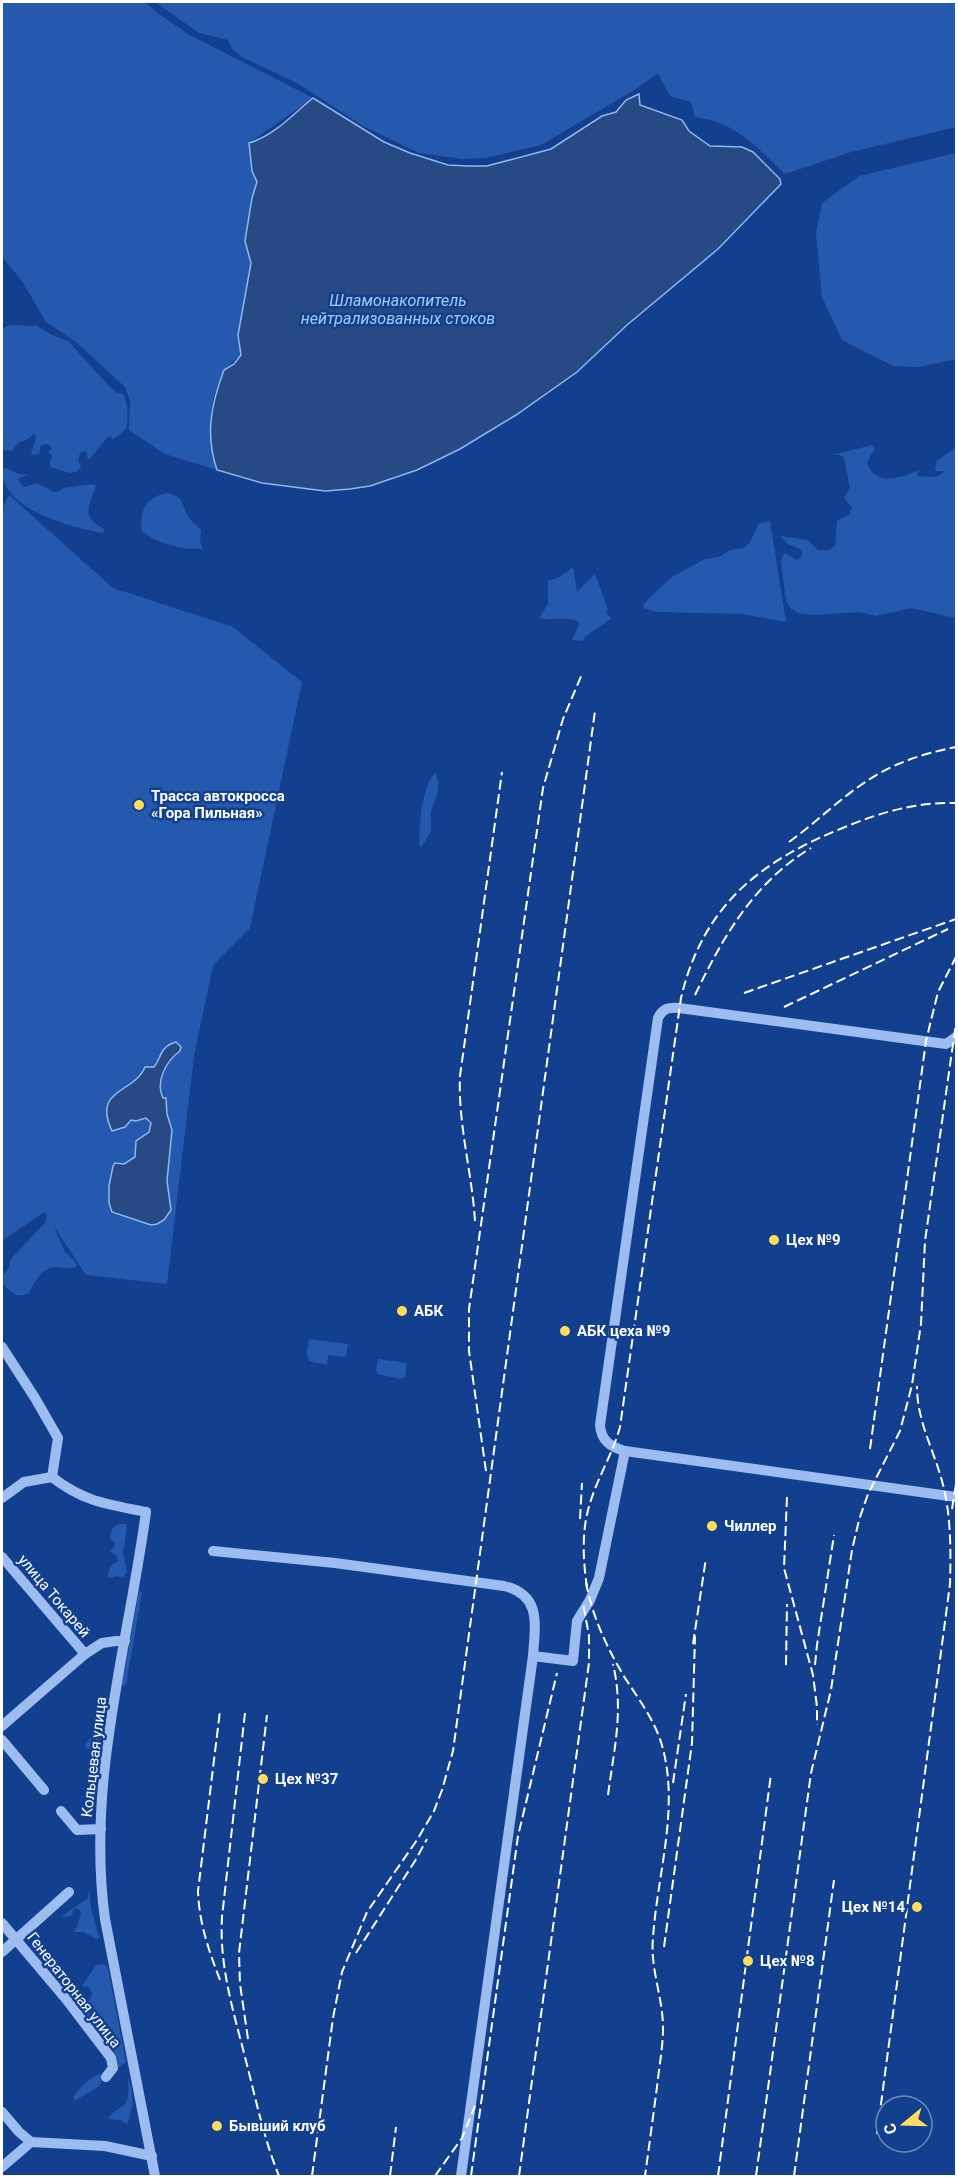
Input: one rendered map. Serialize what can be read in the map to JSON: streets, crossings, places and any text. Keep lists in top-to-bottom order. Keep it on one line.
{"streets":{"street":["улица Токарей","Кольцевая улица","Генераторная улица"]},"water":["Шламонакопитель нейтрализованных стоков"],"places":["Трасса автокросса «Гора Пильная»","Цех №9","АБК","АБК цеха №9","Чиллер","Цех №37","Цех №14","Цех №8","Бывший клуб"],"north":"left"}
